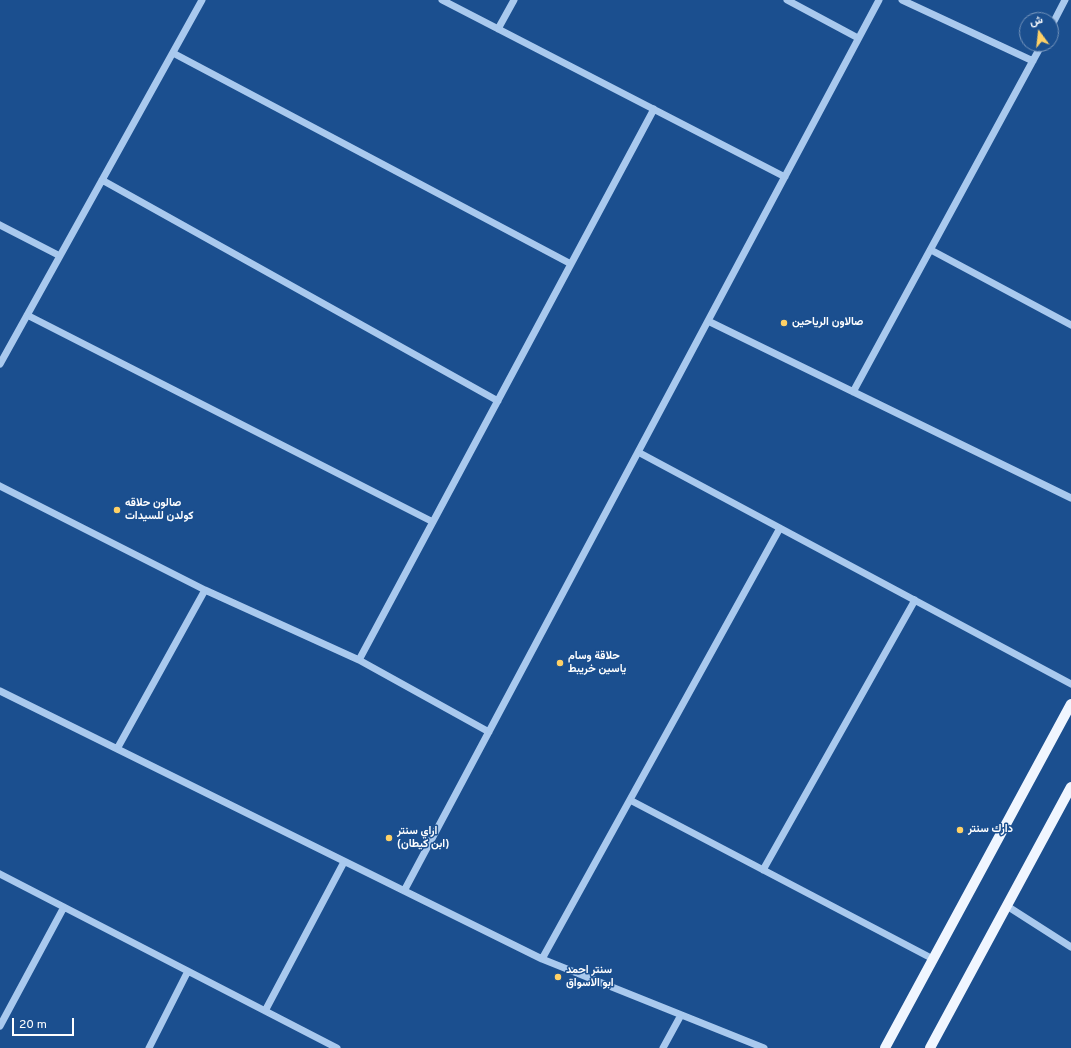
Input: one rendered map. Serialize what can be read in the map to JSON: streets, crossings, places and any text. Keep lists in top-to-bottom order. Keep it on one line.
{"places":["صالاون الرياحين","صالون حلاقه كولدن للسيدات","حلاقة وسام ياسين خريبط","دارك سنتر","اراي سنتر (ابن كيطان)","سنتر احمد ابو الاسواق"],"scale_bar":"20 m","north":"top"}
